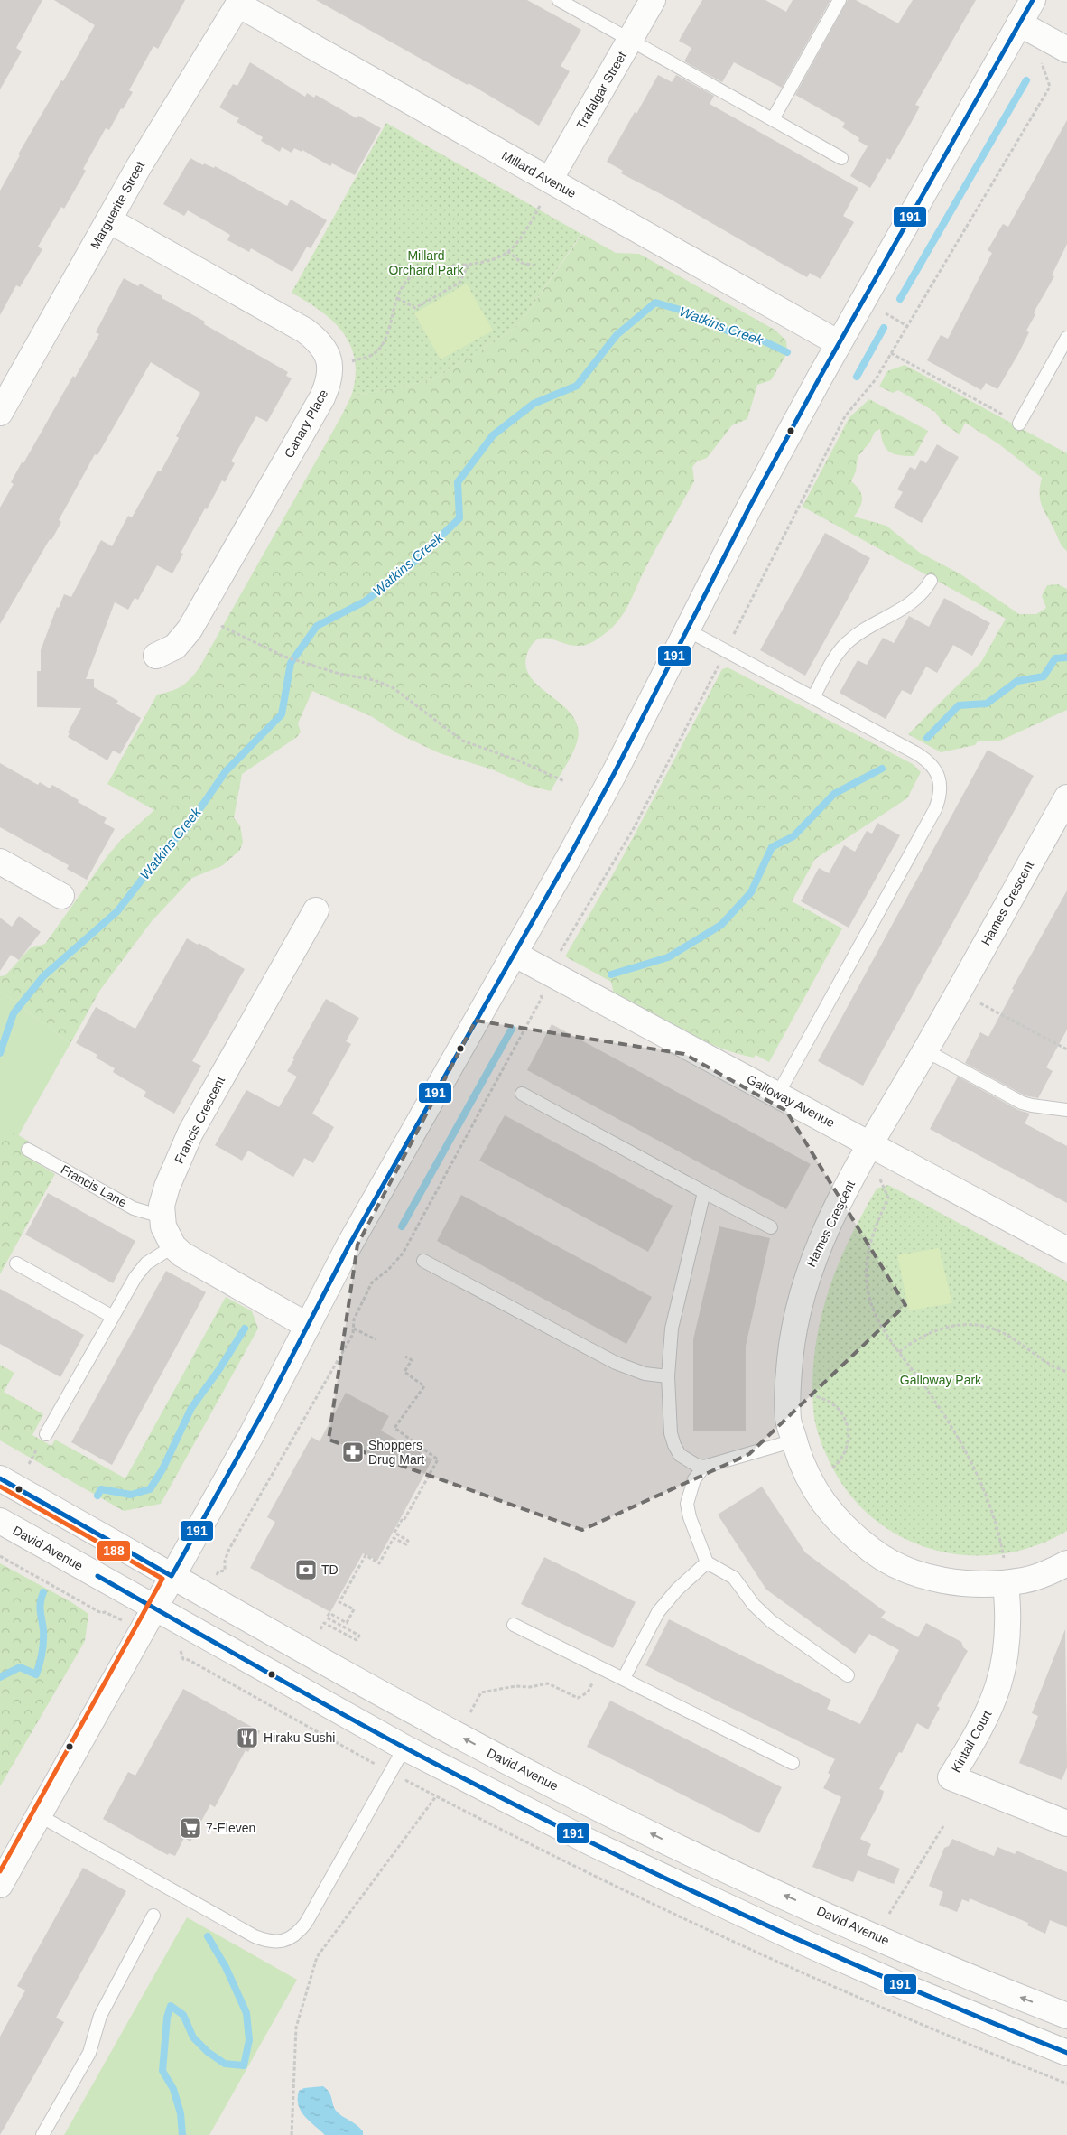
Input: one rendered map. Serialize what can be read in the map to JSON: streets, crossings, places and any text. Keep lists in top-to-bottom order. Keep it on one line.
{"streets":{"street":["Trafalgar Street","Millard Avenue","Marguerite Street","Canary Place","Hames Crescent","Galloway Avenue","Francis Crescent","David Avenue","Kintail Court"],"lane":["Francis Lane"]},"crossings":[["Trafalgar Street","Millard Avenue"],["Millard Avenue","Marguerite Street"],["Marguerite Street","Canary Place"],["Hames Crescent","Galloway Avenue"],["Hames Crescent","Kintail Court"],["Francis Crescent","Francis Lane"]],"water":["Watkins Creek"],"parks":["Millard Orchard Park","Galloway Park"],"places":{"pharmacy":["Shoppers Drug Mart"],"bank":["TD"],"restaurant":["Hiraku Sushi"],"supermarket":["7-Eleven"]},"lines":["transit line 191","transit line 188"]}
